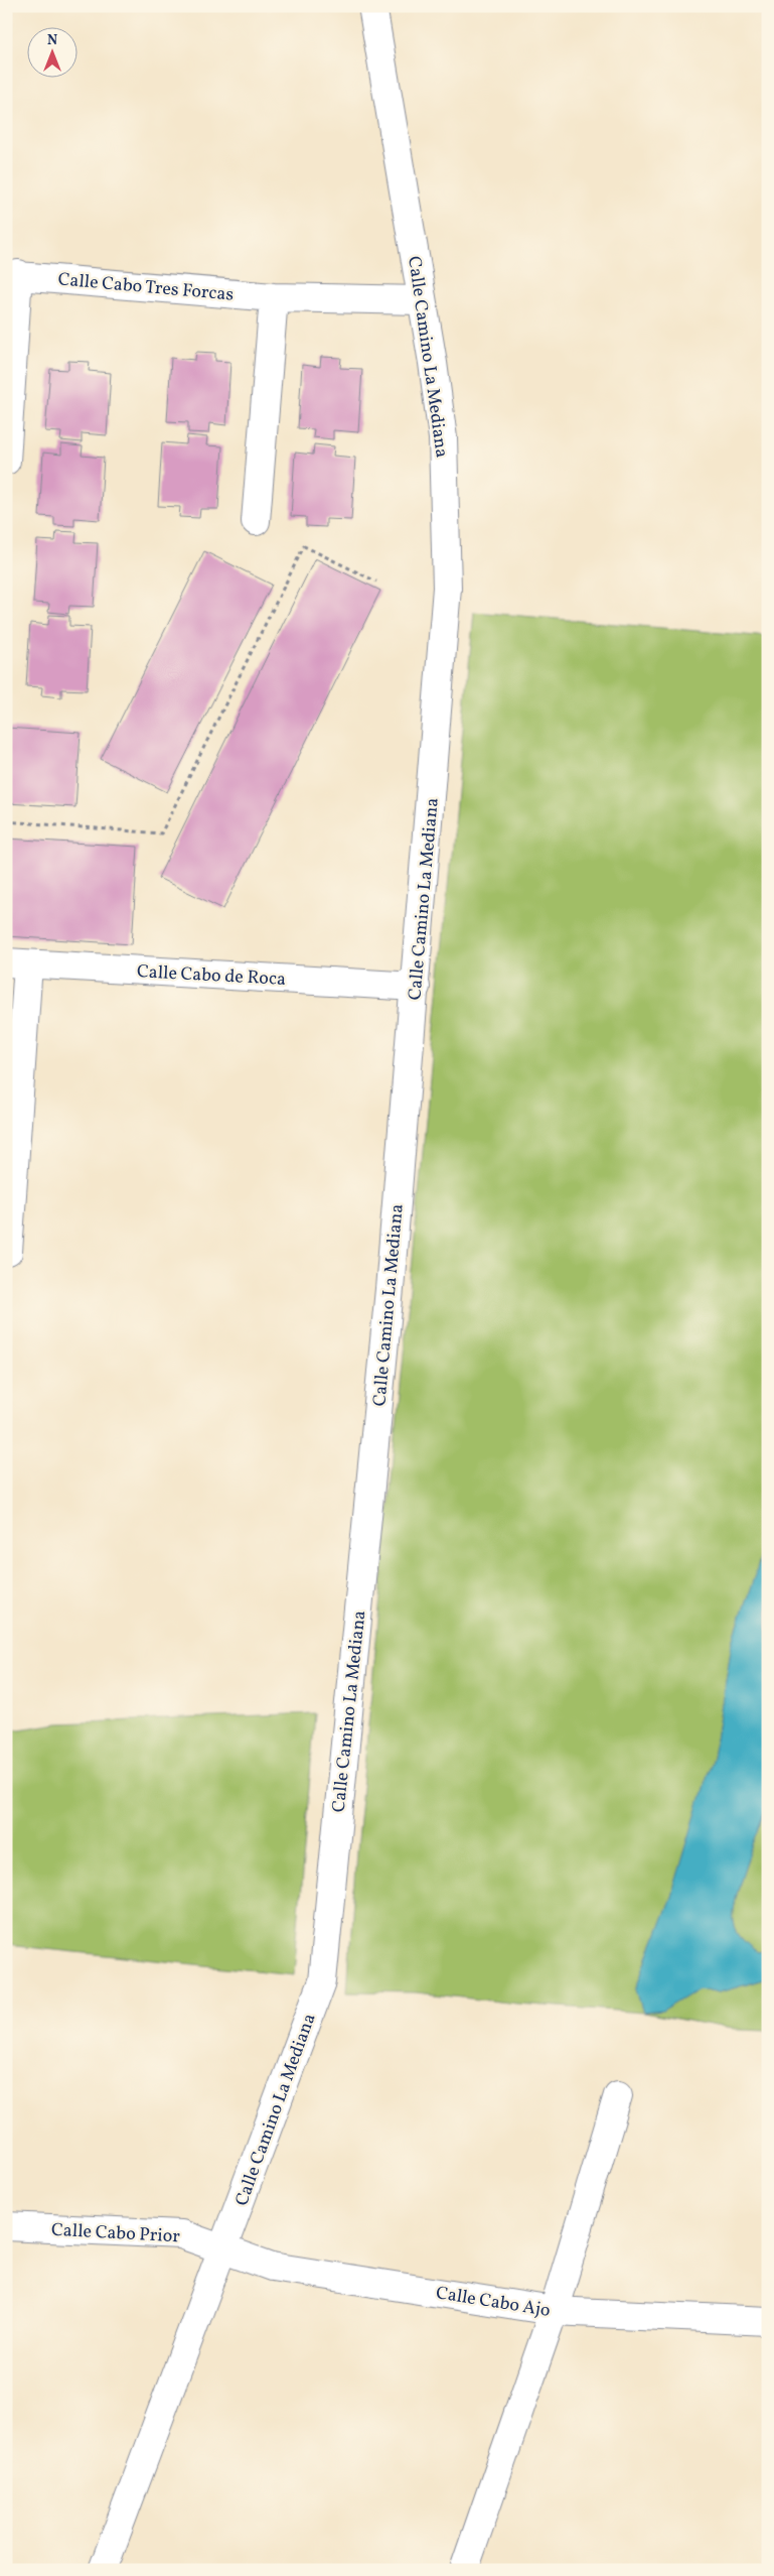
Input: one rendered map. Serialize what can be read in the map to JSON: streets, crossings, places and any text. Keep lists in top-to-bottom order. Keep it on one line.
{"streets":{"street":["Calle Cabo Tres Forcas","Calle Camino La Mediana","Calle Cabo de Roca","Calle Cabo Prior","Calle Cabo Ajo"]},"crossings":[["Calle Cabo Tres Forcas","Calle Camino La Mediana"],["Calle Camino La Mediana","Calle Cabo de Roca"],["Calle Camino La Mediana","Calle Cabo Prior"],["Calle Camino La Mediana","Calle Cabo Ajo"],["Calle Cabo Prior","Calle Cabo Ajo"]],"north":"top"}
